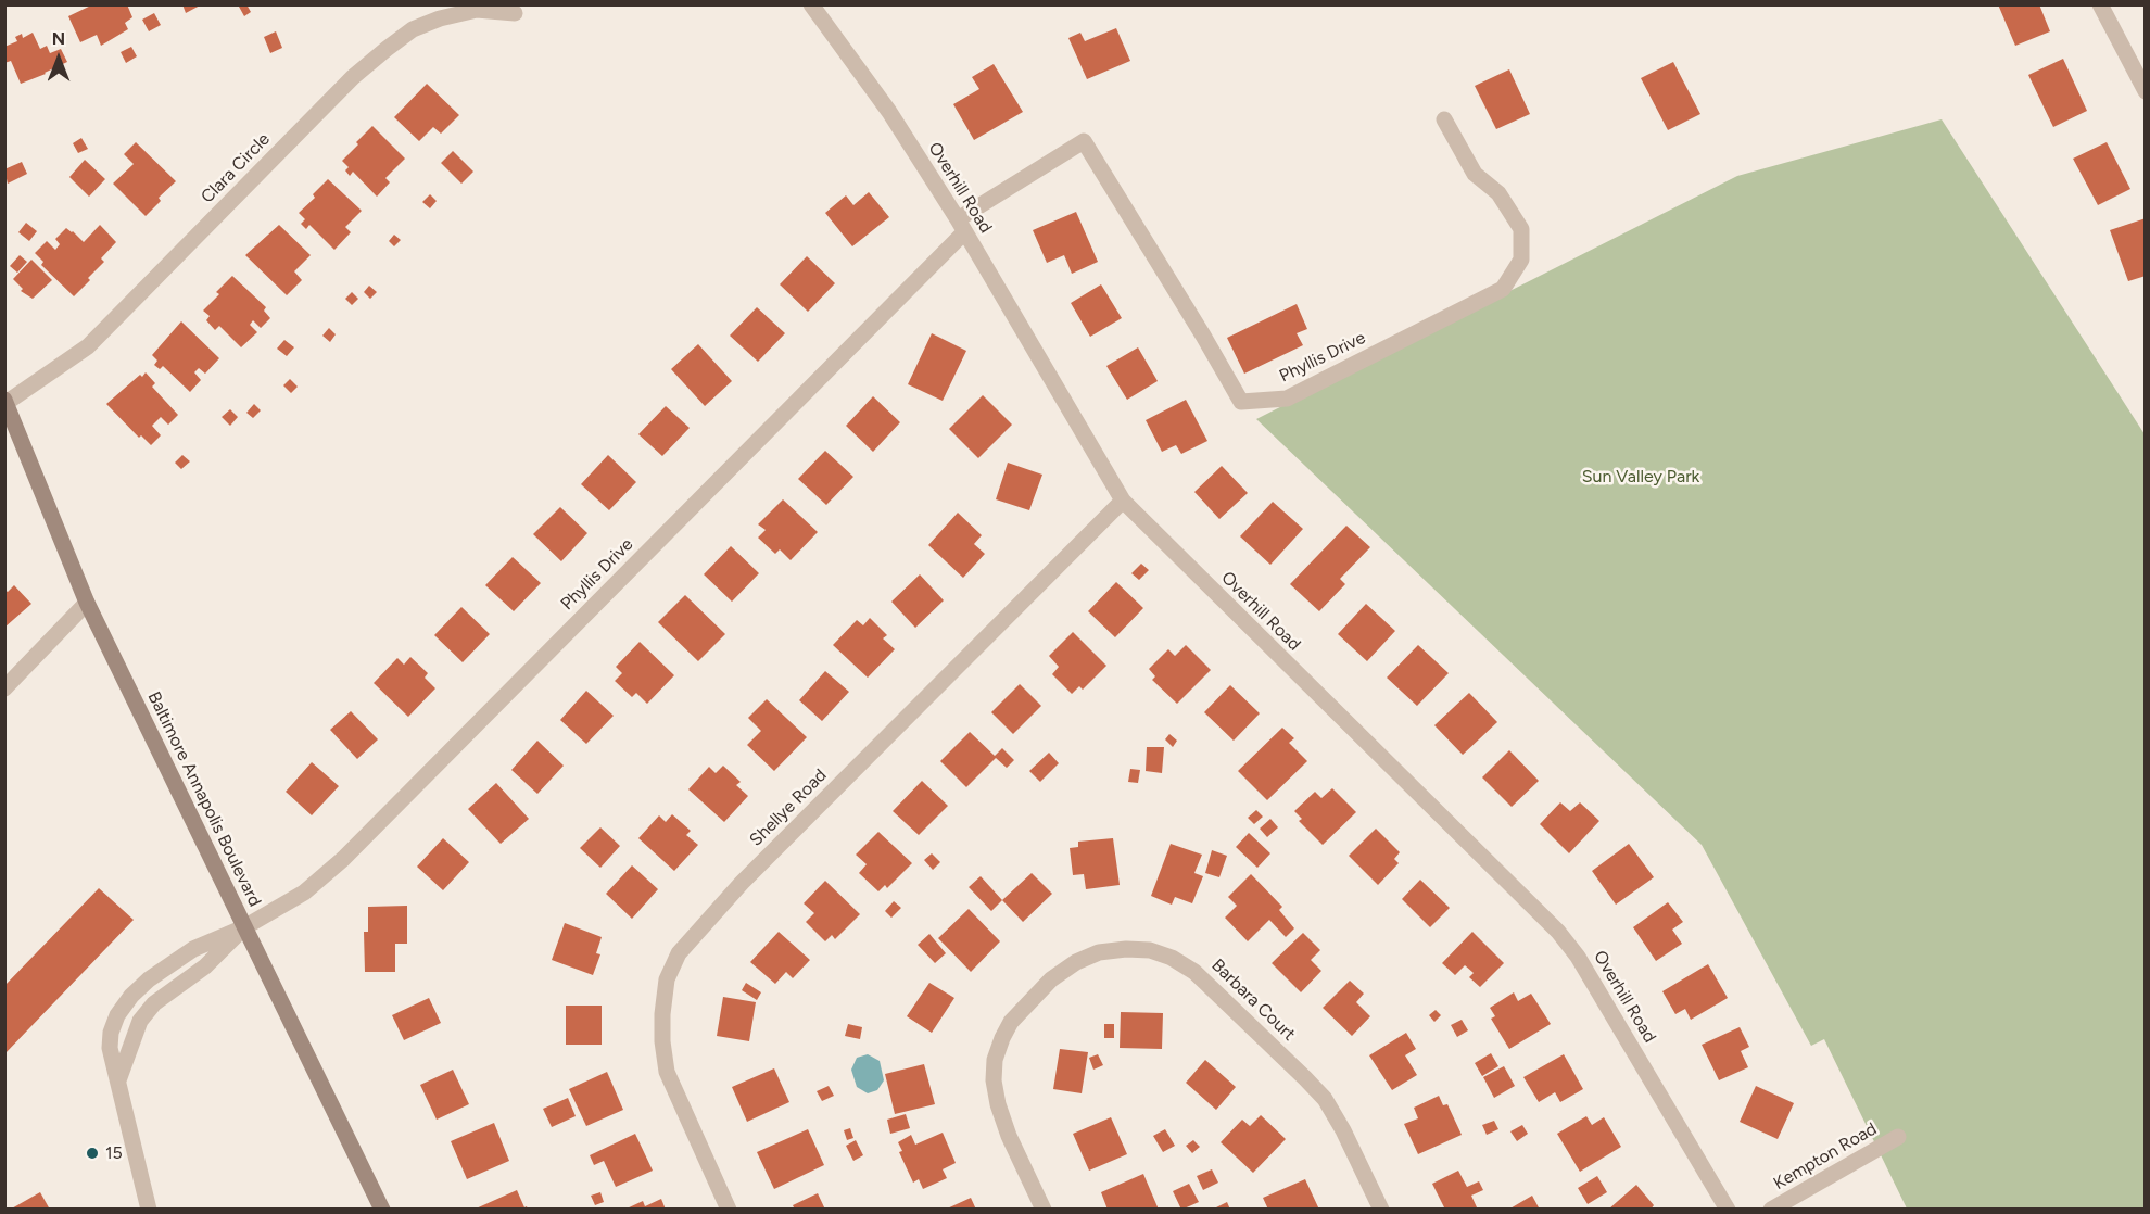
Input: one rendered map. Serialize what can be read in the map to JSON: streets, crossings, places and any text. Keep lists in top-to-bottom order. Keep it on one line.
{"streets":{"main road":["Baltimore Annapolis Boulevard"],"street":["Clara Circle","Overhill Road","Phyllis Drive","Shellye Road","Barbara Court","Kempton Road"]},"crossings":[["Clara Circle","Baltimore Annapolis Boulevard"],["Overhill Road","Phyllis Drive"],["Overhill Road","Shellye Road"],["Phyllis Drive","Baltimore Annapolis Boulevard"]],"parks":["Sun Valley Park"],"places":["15"],"north":"top"}
